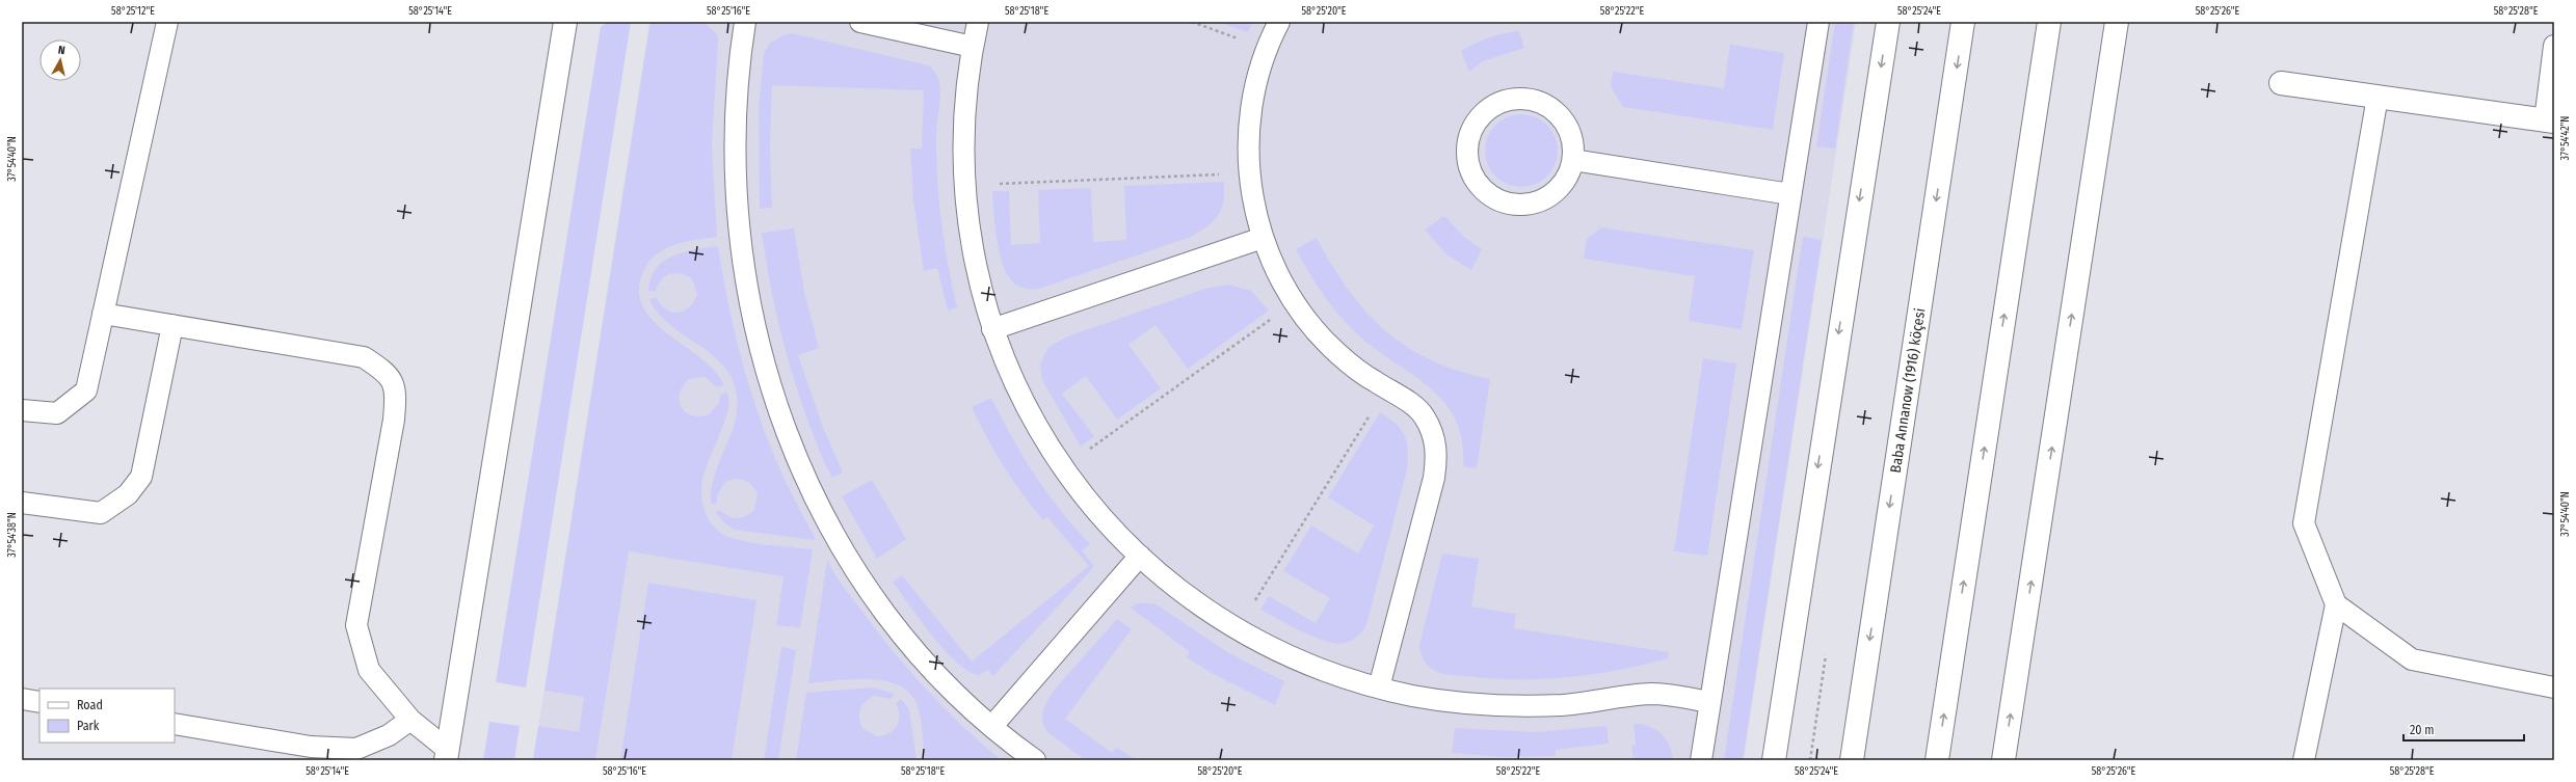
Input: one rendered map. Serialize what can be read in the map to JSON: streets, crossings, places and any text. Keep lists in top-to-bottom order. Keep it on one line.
{"streets":{"main road":["Baba Annanow (1916) köçesi"]},"legend":["Road","Park"],"scale_bar":"20 m","north":"top","coordinates":["58°25'12\"E","58°25'14\"E","58°25'16\"E","58°25'18\"E","58°25'20\"E","58°25'22\"E","58°25'24\"E","58°25'26\"E","58°25'28\"E","37°54'42\"N","37°54'40\"N","37°54'38\"N"]}
